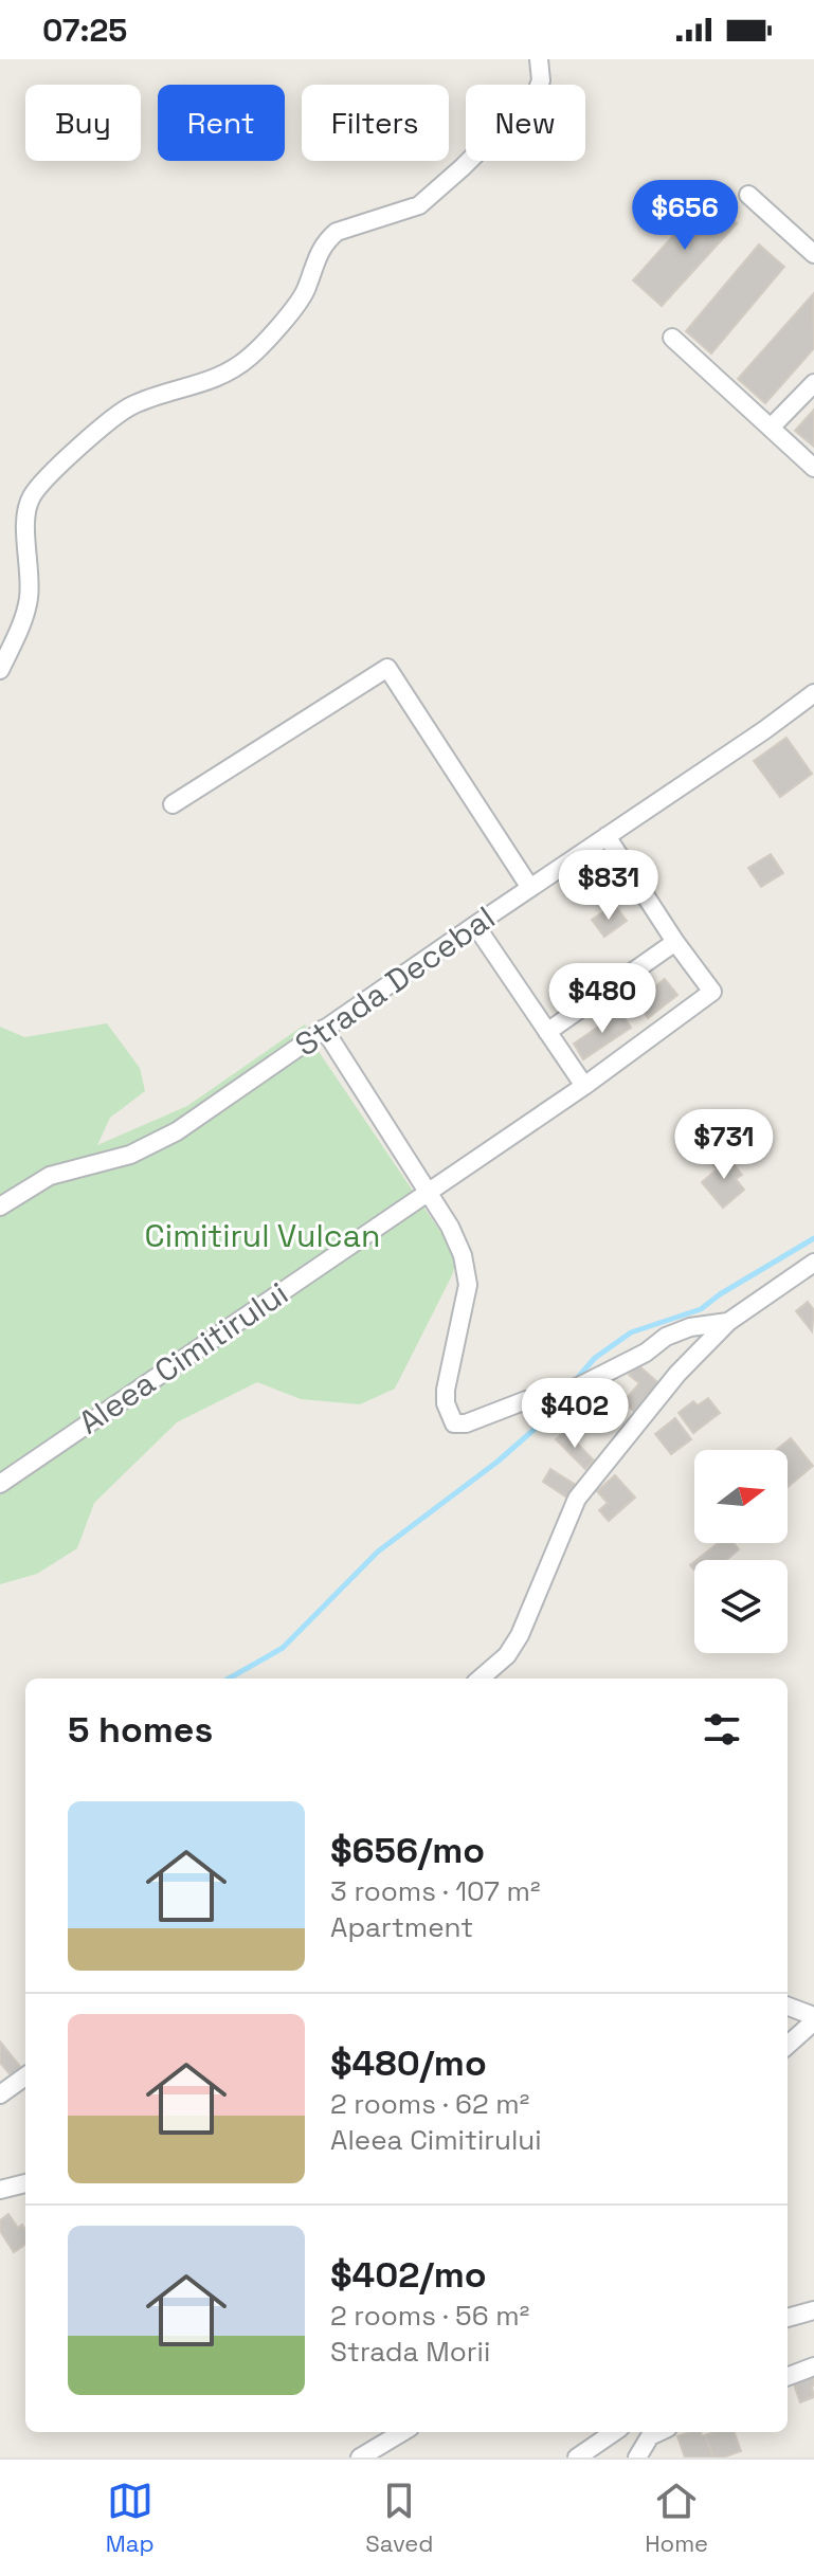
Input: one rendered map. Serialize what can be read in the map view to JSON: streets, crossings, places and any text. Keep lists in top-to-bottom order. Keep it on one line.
{"streets":{"street":["Strada Decebal","Aleea Cimitirului"]},"parks":["Cimitirul Vulcan"],"north":"right","page":{"status":"07:25","chip":["Buy","Rent","Filters","New"],"price":["$656","$831","$480","$731","$402"],"heading":"5 homes","list":[{"name":"$656/mo","note":"3 rooms · 107 m² · Apartment"},{"name":"$480/mo","note":"2 rooms · 62 m² · Aleea Cimitirului"},{"name":"$402/mo","note":"2 rooms · 56 m² · Strada Morii"}],"tabs":["Map","Saved","Home"]}}
